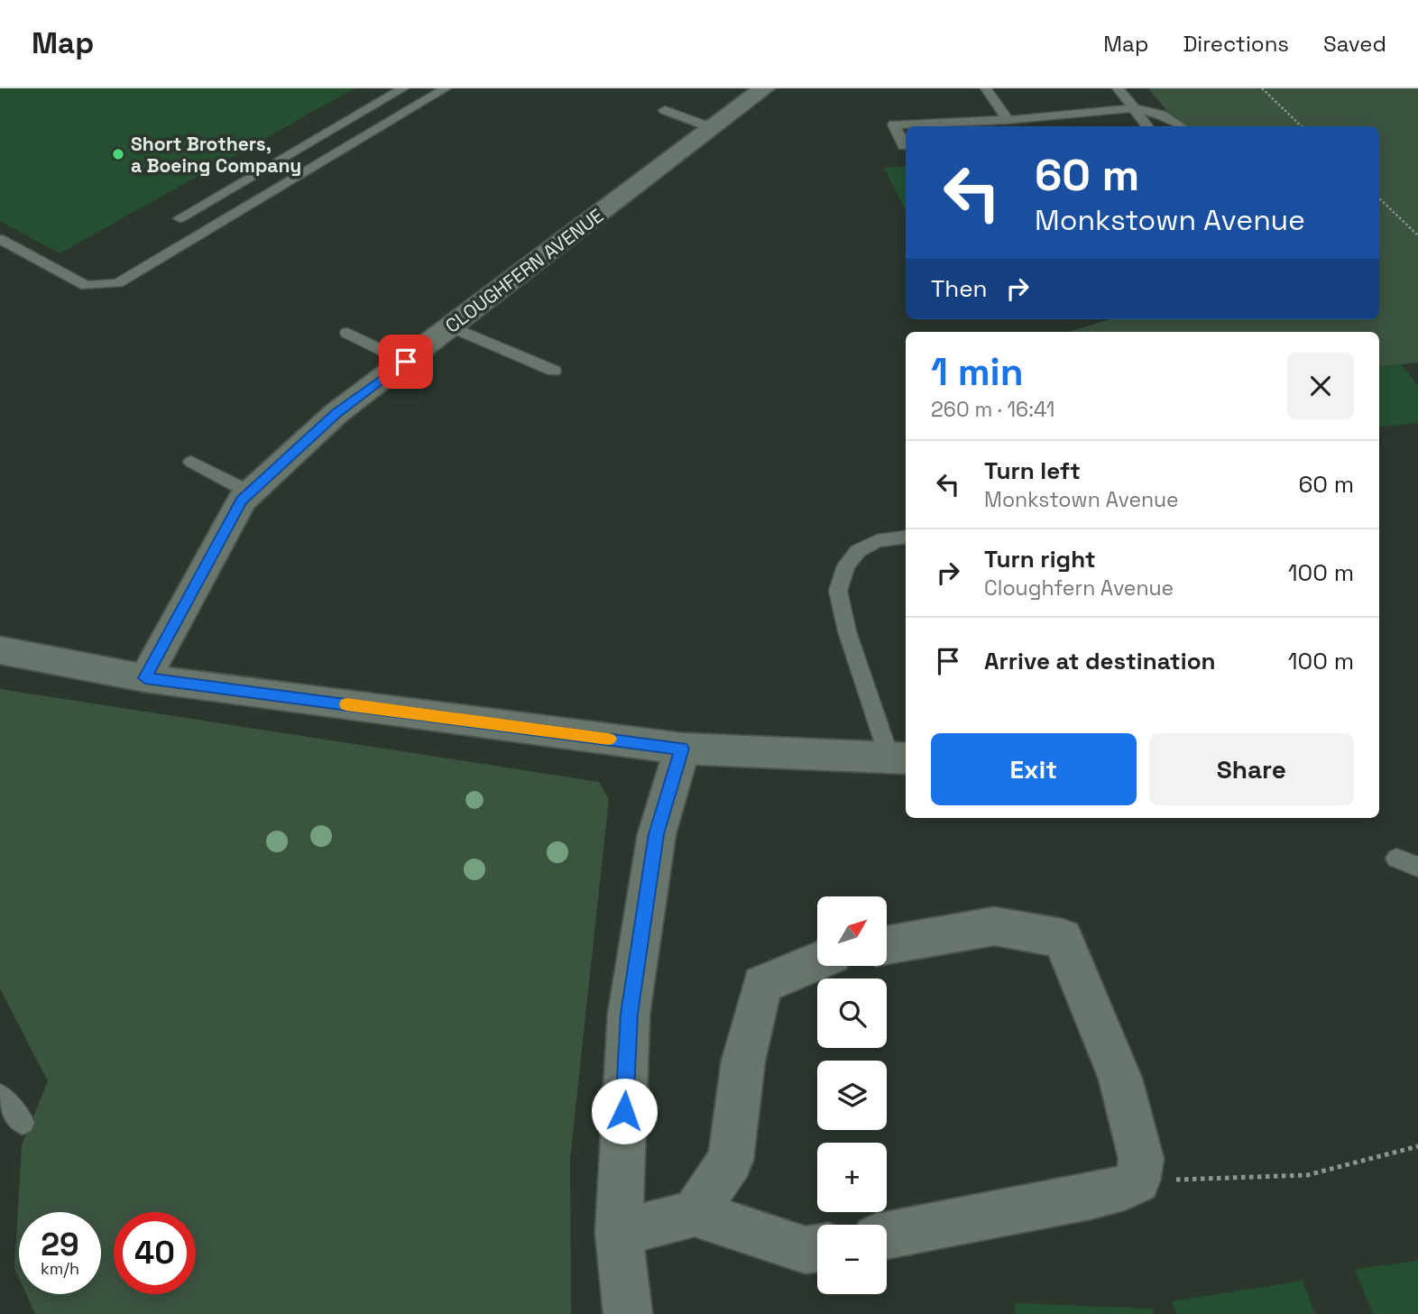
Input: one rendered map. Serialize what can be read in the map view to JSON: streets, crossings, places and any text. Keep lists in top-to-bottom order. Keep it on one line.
{"streets":{"street":["CLOUGHFERN AVENUE"]},"places":["Short Brothers, a Boeing Company"],"north":"top right","page":{"header":"Map","nav":["Map","Directions","Saved"],"turn":["60 m","Monkstown Avenue"],"then":"Then","heading":["1 min","260 m · 16:41"],"list":[{"name":"Turn left","note":"Monkstown Avenue","value":"60 m"},{"name":"Turn right","note":"Cloughfern Avenue","value":"100 m"},{"name":"Arrive at destination","value":"100 m"}],"buttons":["Exit","Share"],"map_buttons":["+","−"],"speed":"29 km/h","limit":"40"}}
